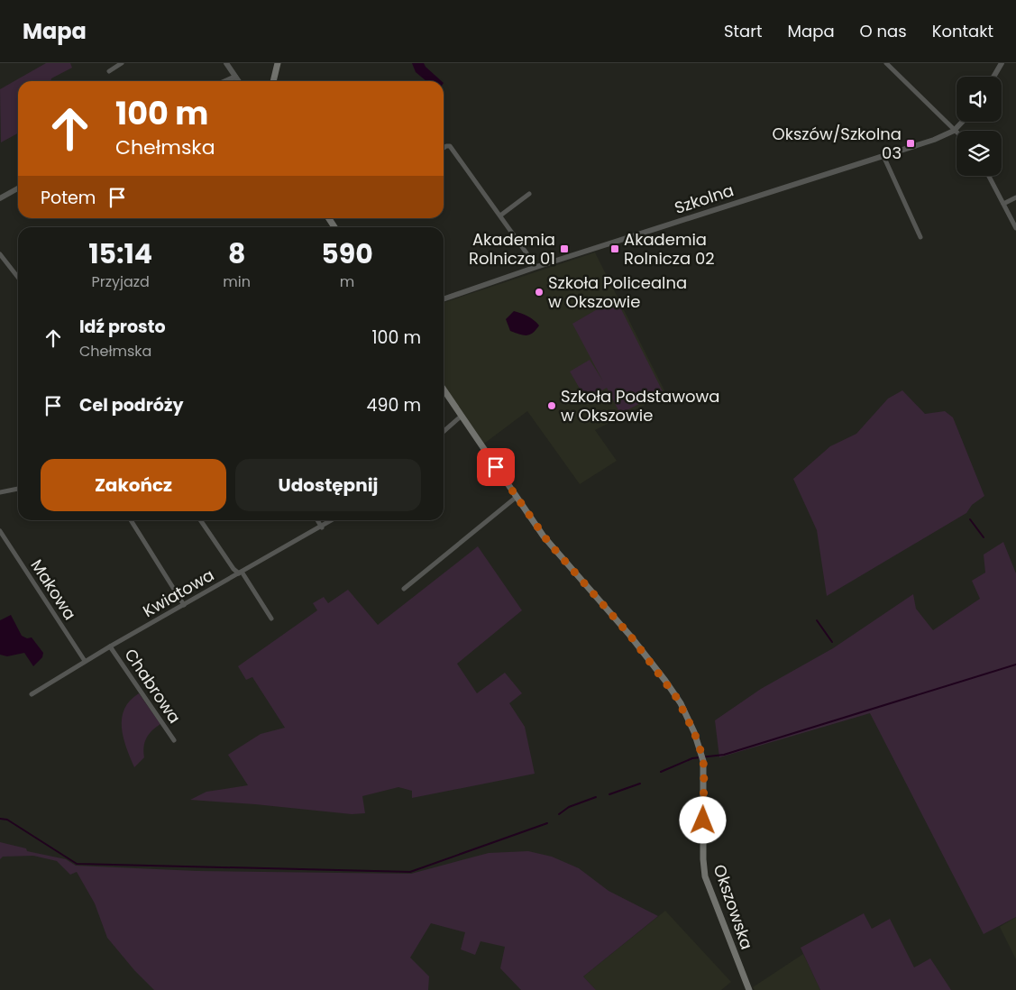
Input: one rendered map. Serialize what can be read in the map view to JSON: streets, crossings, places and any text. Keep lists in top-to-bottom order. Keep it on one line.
{"streets":{"main road":["Okszowska"],"street":["Szkolna","Makowa","Kwiatowa","Chabrowa"]},"crossings":[["Makowa","Kwiatowa"],["Kwiatowa","Chabrowa"]],"places":{"transit":["Okszów/Szkolna 03","Akademia Rolnicza 01","Akademia Rolnicza 02"],"other":["Szkoła Policealna w Okszowie","Szkoła Podstawowa w Okszowie"]},"page":{"header":"Mapa","nav":["Start","Mapa","O nas","Kontakt"],"turn":["100 m","Chełmska"],"then":"Potem","eta":["15:14","Przyjazd","8","min","590","m"],"list":[{"name":"Idź prosto","note":"Chełmska","value":"100 m"},{"name":"Cel podróży","value":"490 m"}],"buttons":["Zakończ","Udostępnij"]}}
